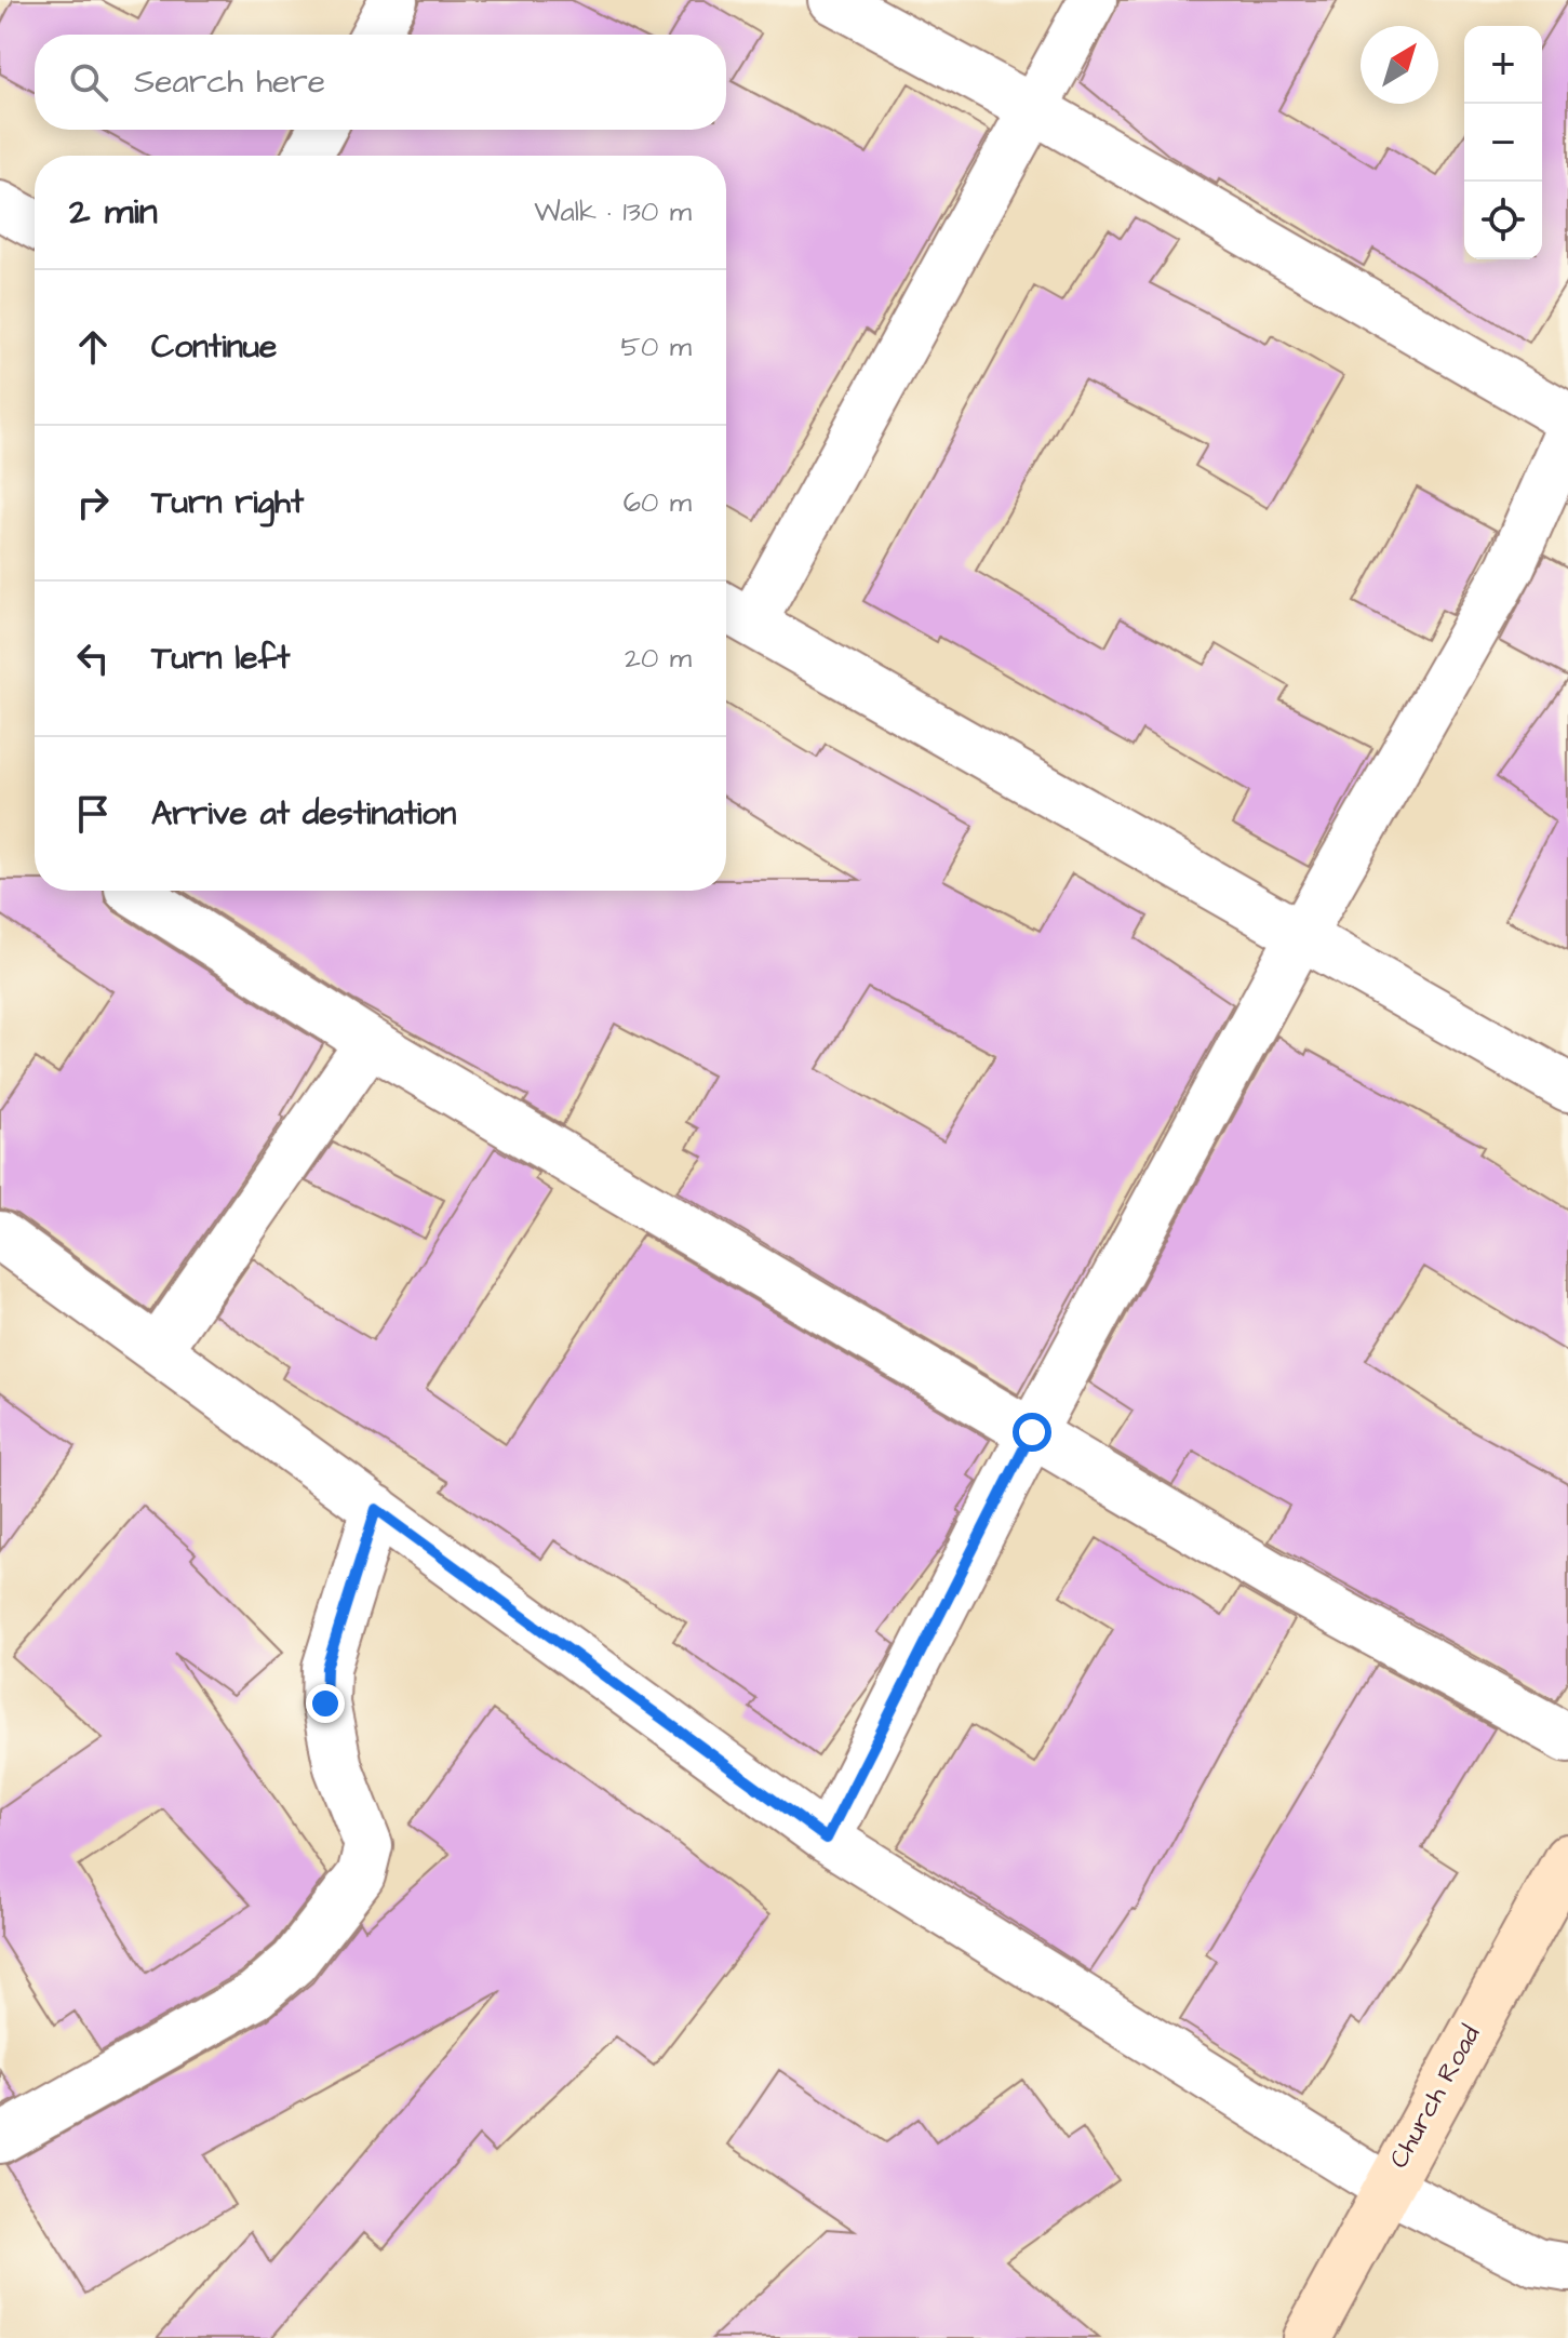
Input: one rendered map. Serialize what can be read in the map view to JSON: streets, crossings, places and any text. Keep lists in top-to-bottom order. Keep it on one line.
{"streets":{"street":["Church Road"]},"north":"top right","page":{"map_buttons":["+","−"],"search":"Search here","heading":["2 min","Walk · 130 m"],"list":[["Continue","50 m"],["Turn right","60 m"],["Turn left","20 m"],"Arrive at destination"]}}
